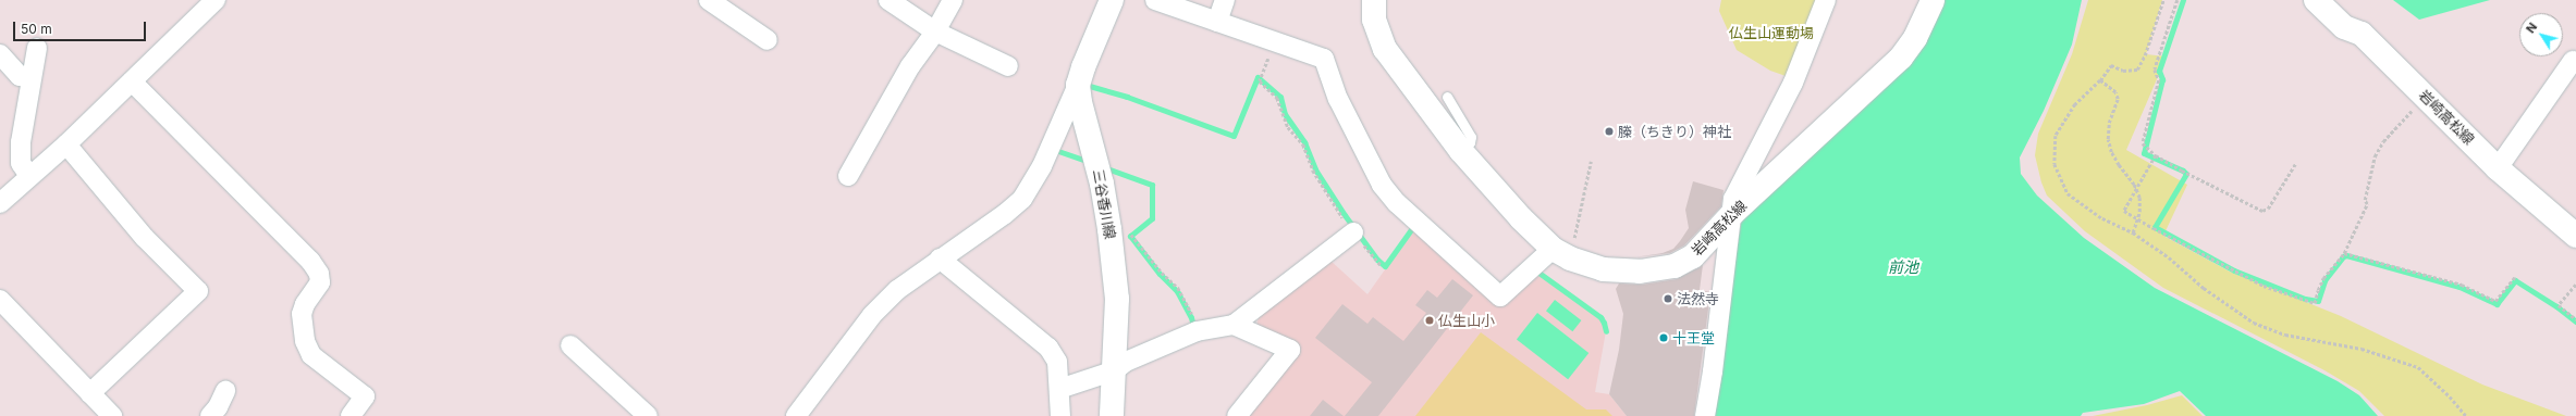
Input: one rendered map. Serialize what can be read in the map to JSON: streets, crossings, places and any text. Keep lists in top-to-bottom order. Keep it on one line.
{"streets":{"main road":["岩崎高松線","三谷香川線"]},"water":["前池"],"parks":["仏生山運動場"],"places":["榺（ちきり）神社","法然寺","仏生山小","十王堂"],"scale_bar":"50 m","north":"top left"}
